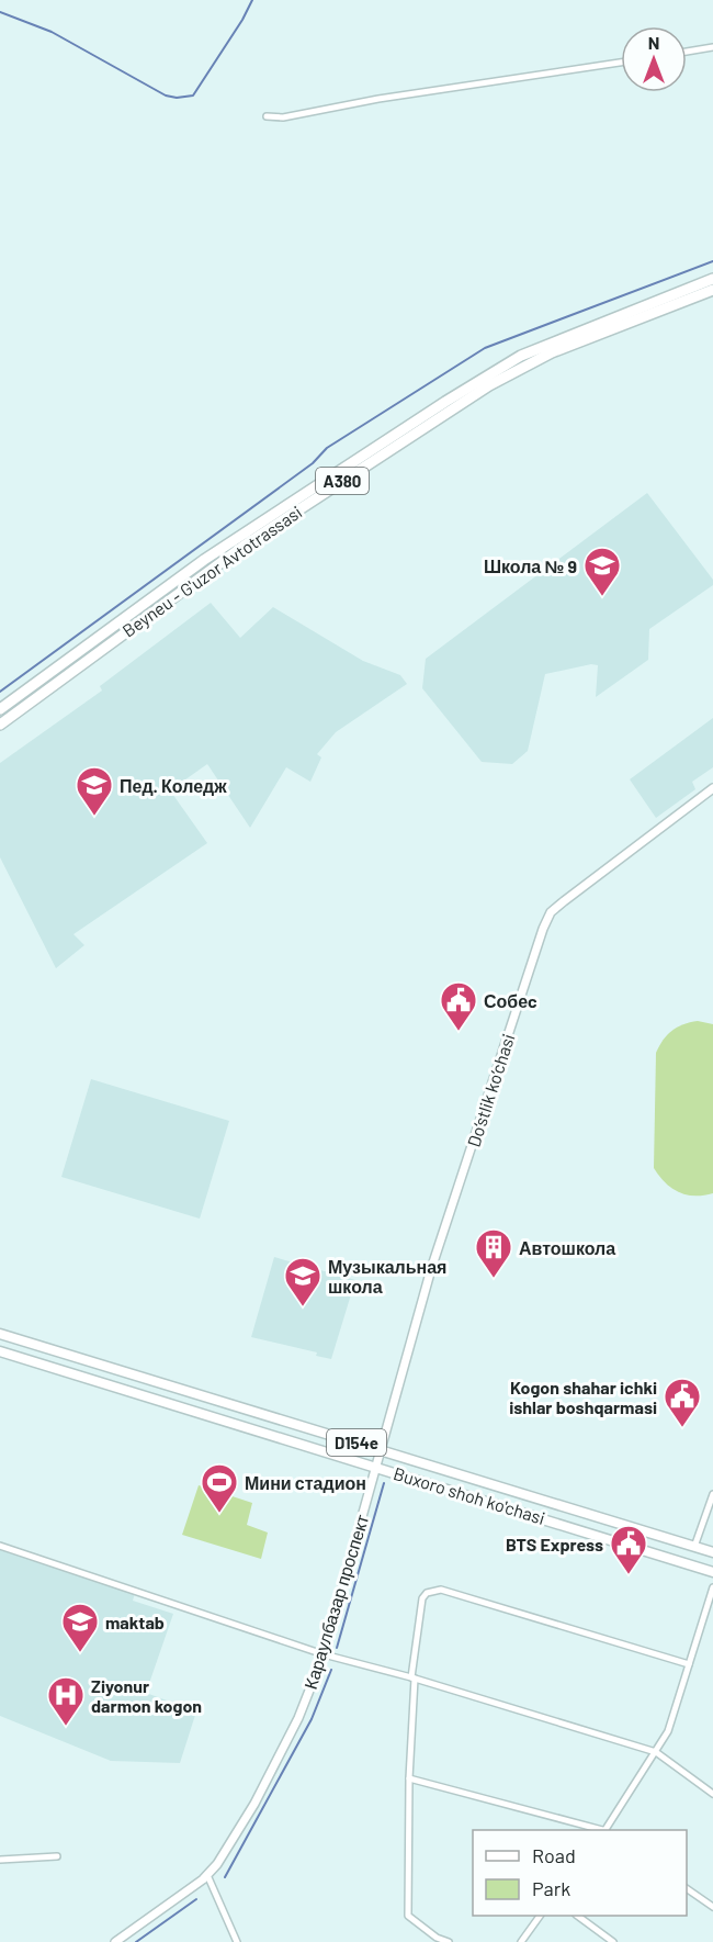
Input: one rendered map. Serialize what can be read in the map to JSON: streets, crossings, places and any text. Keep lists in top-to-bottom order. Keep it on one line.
{"streets":{"highway":["A380","Beyneu - G'uzor Avtotrassasi"],"main road":["D154e","Buxoro shoh ko'chasi"],"street":["Do‘stlik ko‘chasi","Караулбазар проспект"]},"crossings":[["Do‘stlik ko‘chasi","Buxoro shoh ko'chasi"],["Do‘stlik ko‘chasi","Караулбазар проспект"],["Buxoro shoh ko'chasi","Караулбазар проспект"]],"places":{"school or university":["Школа № 9","Пед. Коледж","Музыкальная школа","maktab"],"public building":["Собеc","Kogon shahar ichki ishlar boshqarmasi","BTS Express"],"building":["Автошкола"],"sports":["Мини стадион"],"hospital":["Ziyonur darmon kogon"]},"legend":["Road","Park"],"north":"top"}
